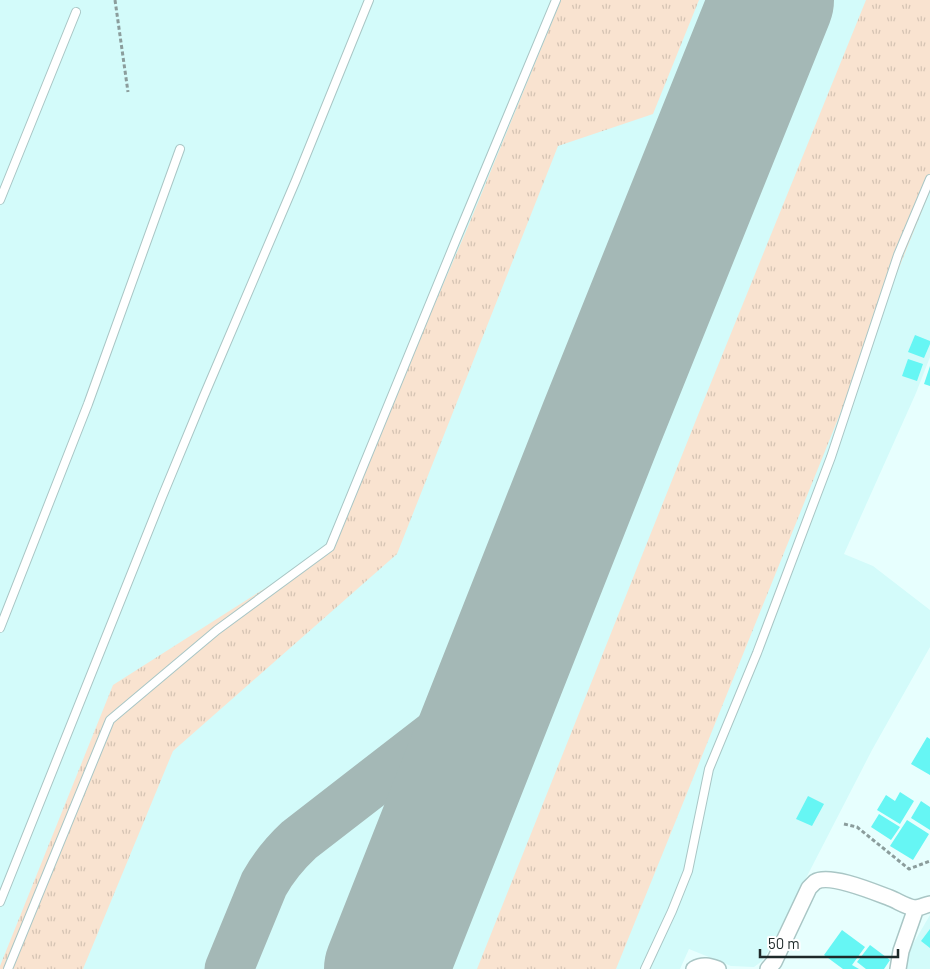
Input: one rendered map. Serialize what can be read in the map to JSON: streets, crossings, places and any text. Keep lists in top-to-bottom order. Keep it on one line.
{"scale_bar":"50 m"}
